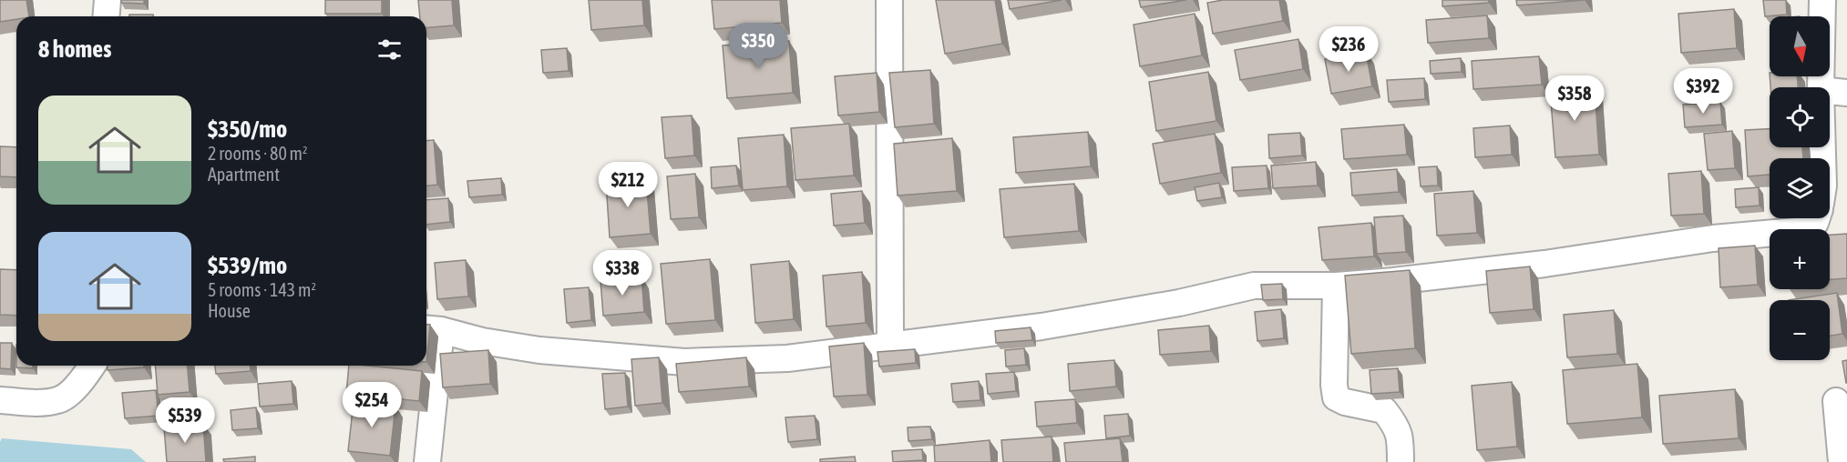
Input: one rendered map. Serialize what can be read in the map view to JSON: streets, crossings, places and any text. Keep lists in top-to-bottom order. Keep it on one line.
{"north":"bottom","page":{"map_buttons":["+","−"],"heading":"8 homes","price":["$350","$236","$392","$358","$212","$338","$254","$539"],"list":[{"name":"$350/mo","note":"2 rooms · 80 m² · Apartment"},{"name":"$539/mo","note":"5 rooms · 143 m² · House"}]}}
